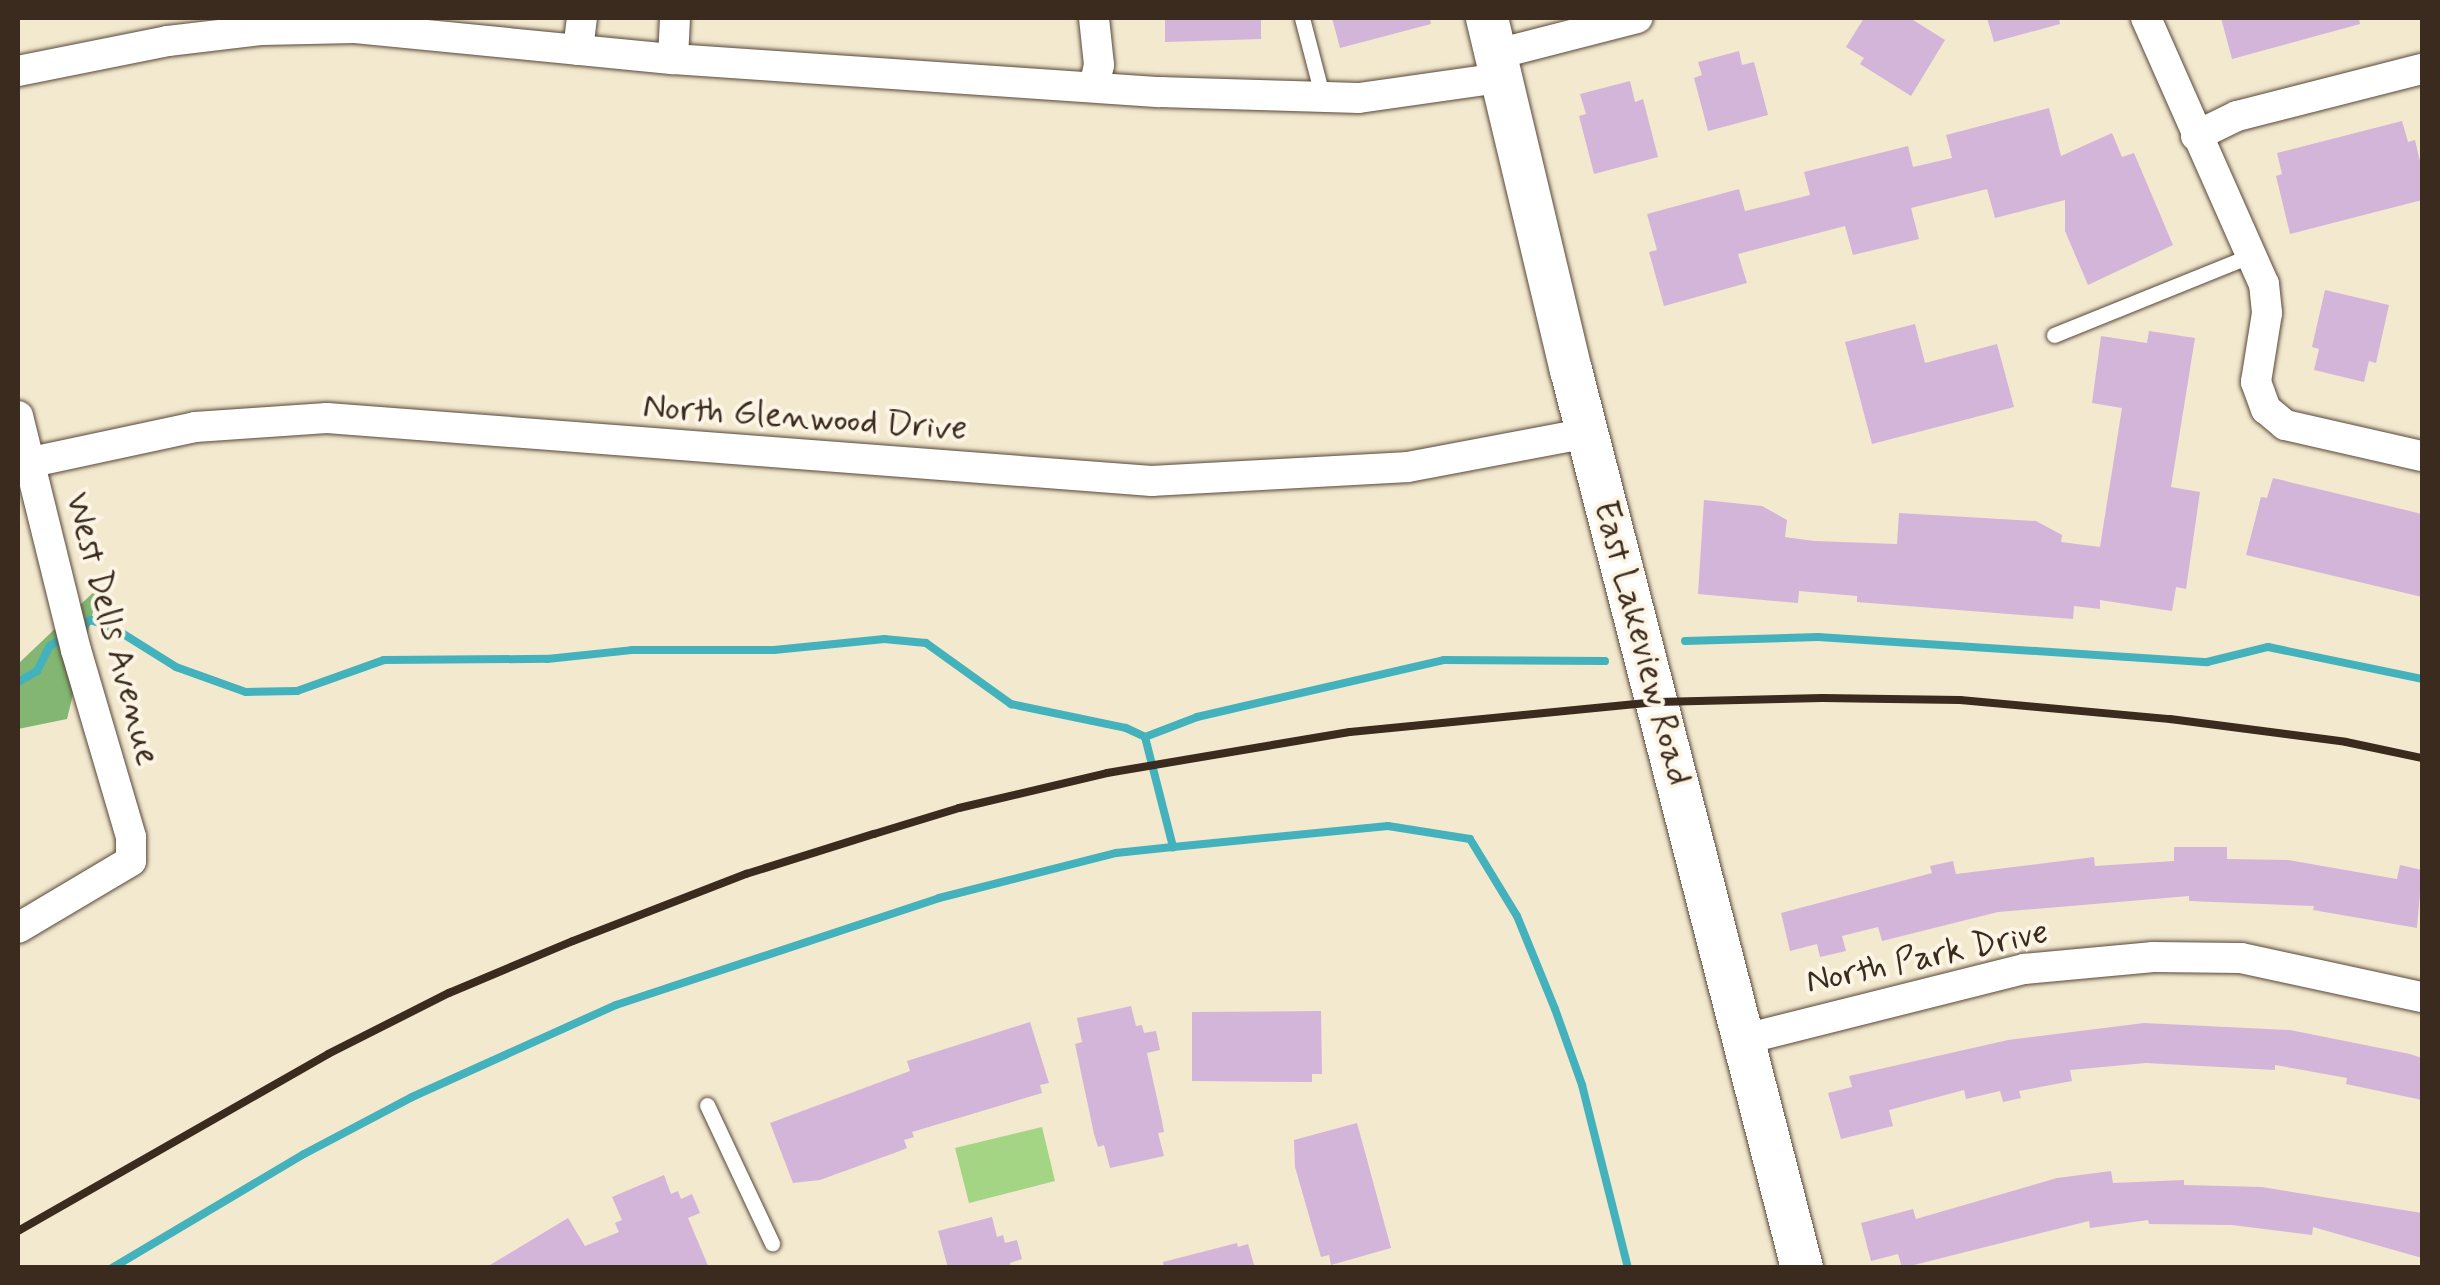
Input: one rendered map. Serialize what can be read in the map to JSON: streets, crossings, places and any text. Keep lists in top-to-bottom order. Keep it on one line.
{"streets":{"main road":["East Lakeview Road"],"street":["North Glenwood Drive","West Dells Avenue","North Park Drive"]},"crossings":[["North Glenwood Drive","West Dells Avenue"],["North Glenwood Drive","East Lakeview Road"],["East Lakeview Road","North Park Drive"]]}
